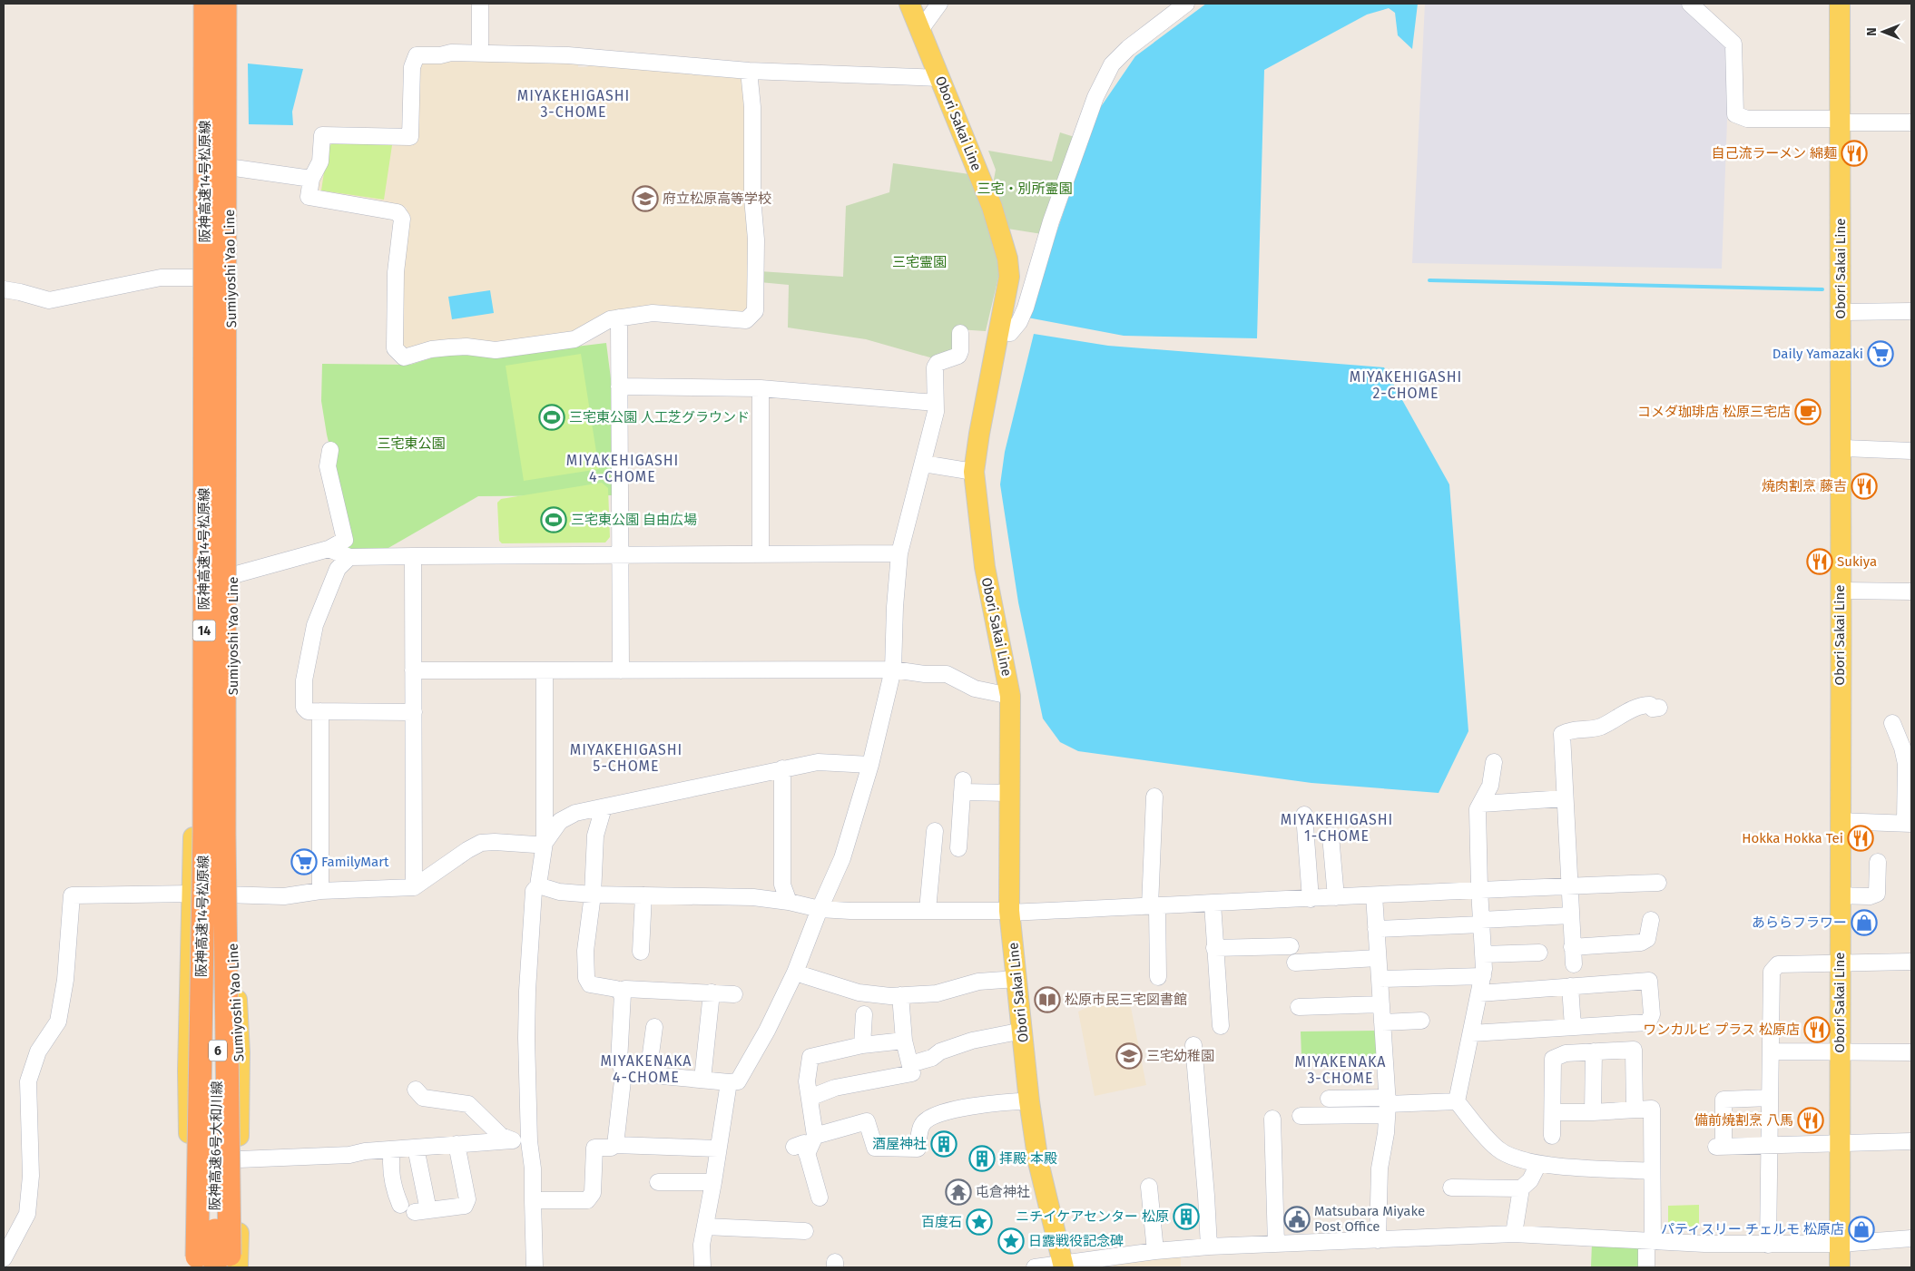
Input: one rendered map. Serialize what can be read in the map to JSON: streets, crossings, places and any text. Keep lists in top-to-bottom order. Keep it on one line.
{"streets":{"highway":["阪神高速14号松原線","14","6","阪神高速6号大和川線"],"main road":["Obori Sakai Line","Sumiyoshi Yao Line"]},"crossings":[["阪神高速14号松原線","Sumiyoshi Yao Line"],["阪神高速14号松原線","阪神高速6号大和川線"],["Sumiyoshi Yao Line","阪神高速6号大和川線"]],"districts":["MIYAKEHIGASHI 3-CHOME","MIYAKEHIGASHI 2-CHOME","MIYAKEHIGASHI 4-CHOME","MIYAKEHIGASHI 5-CHOME","MIYAKEHIGASHI 1-CHOME","MIYAKENAKA 4-CHOME","MIYAKENAKA 3-CHOME"],"parks":["三宅・別所霊園","三宅霊園","三宅東公園"],"places":{"restaurant":["自己流ラーメン 綿麺","焼肉割烹 藤吉","Sukiya","Hokka Hokka Tei","ワンカルビ プラス 松原店","備前焼割烹 八馬"],"school or university":["府立松原高等学校","三宅幼稚園"],"supermarket":["Daily Yamazaki","FamilyMart"],"cafe":["コメダ珈琲店 松原三宅店"],"sports":["三宅東公園 人工芝グラウンド","三宅東公園 自由広場"],"shop":["あららフラワー","パティスリー チェルモ 松原店"],"library":["松原市民三宅図書館"],"building":["酒屋神社","拝殿 本殿","ニチイケアセンター 松原"],"temple":["屯倉神社"],"public building":["Matsubara Miyake Post Office"],"place":["百度石","日露戦役記念碑"]},"north":"left"}
